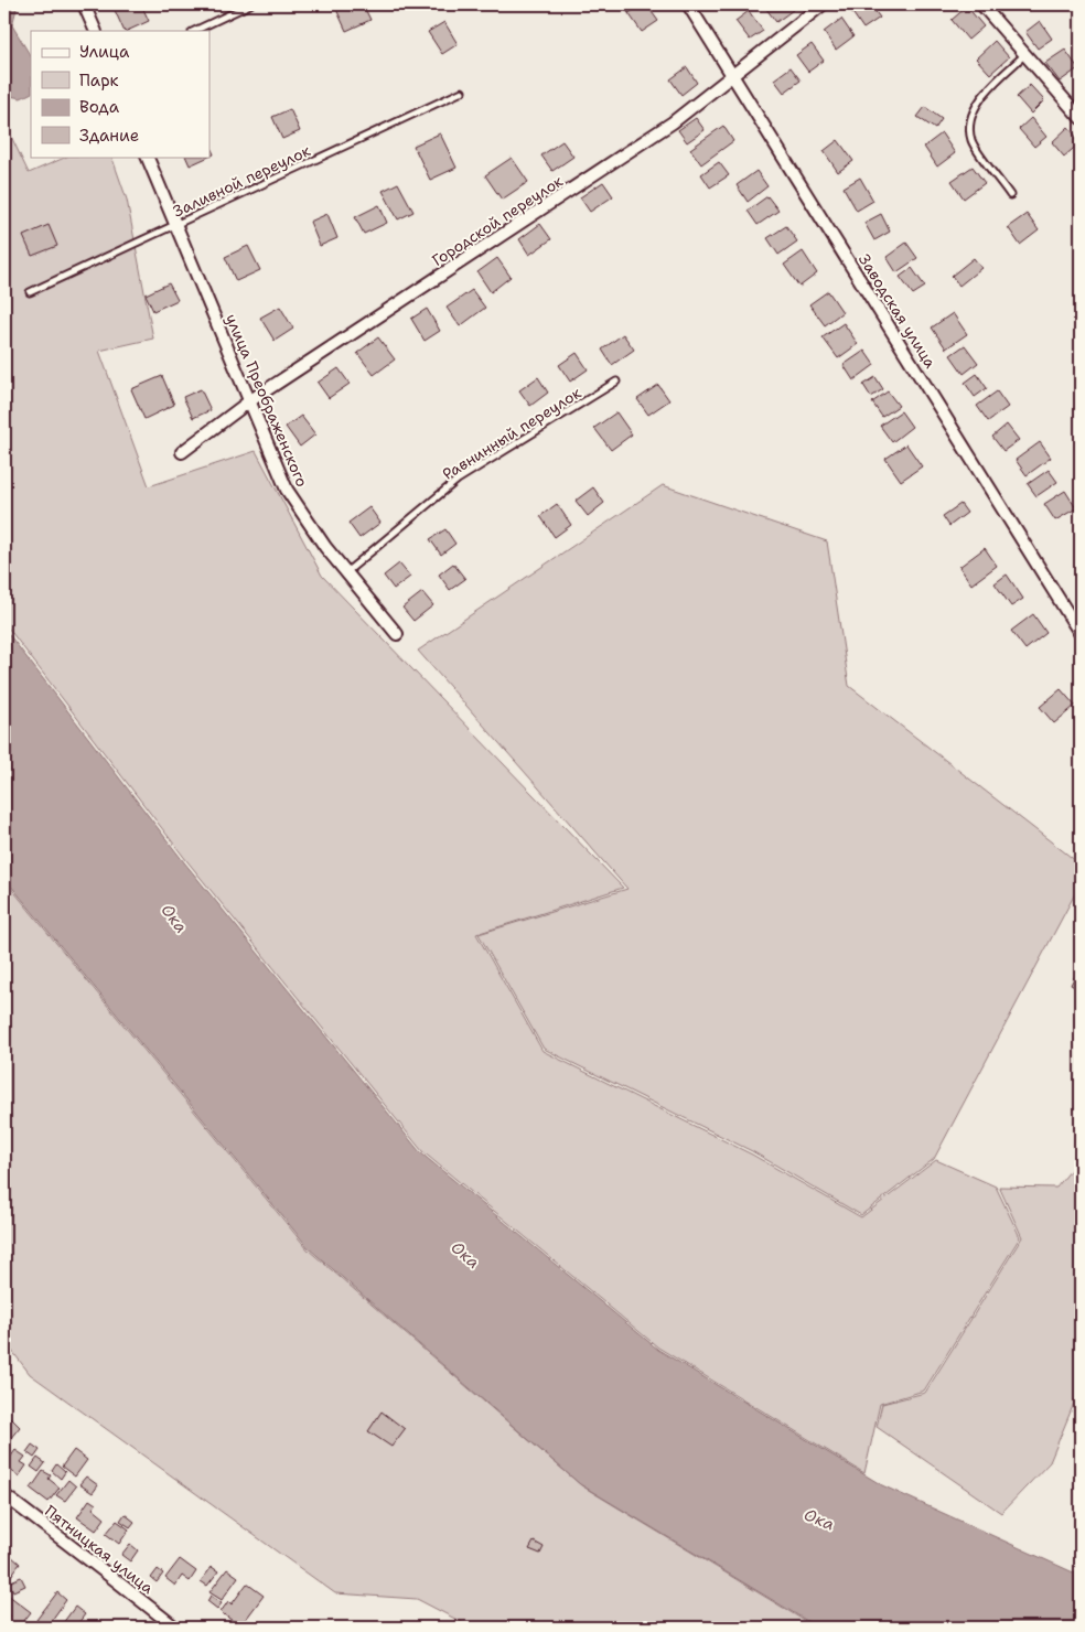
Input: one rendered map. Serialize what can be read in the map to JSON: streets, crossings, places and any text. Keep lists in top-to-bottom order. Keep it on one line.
{"streets":{"street":["Городской переулок","Заводская улица","улица Преображенского","Пятницкая улица"],"lane":["Заливной переулок","Равнинный переулок"]},"crossings":[["Заливной переулок","улица Преображенского"],["Городской переулок","Заводская улица"],["Городской переулок","улица Преображенского"],["улица Преображенского","Равнинный переулок"]],"water":["Ока"],"legend":["Улица","Парк","Вода","Здание"]}
